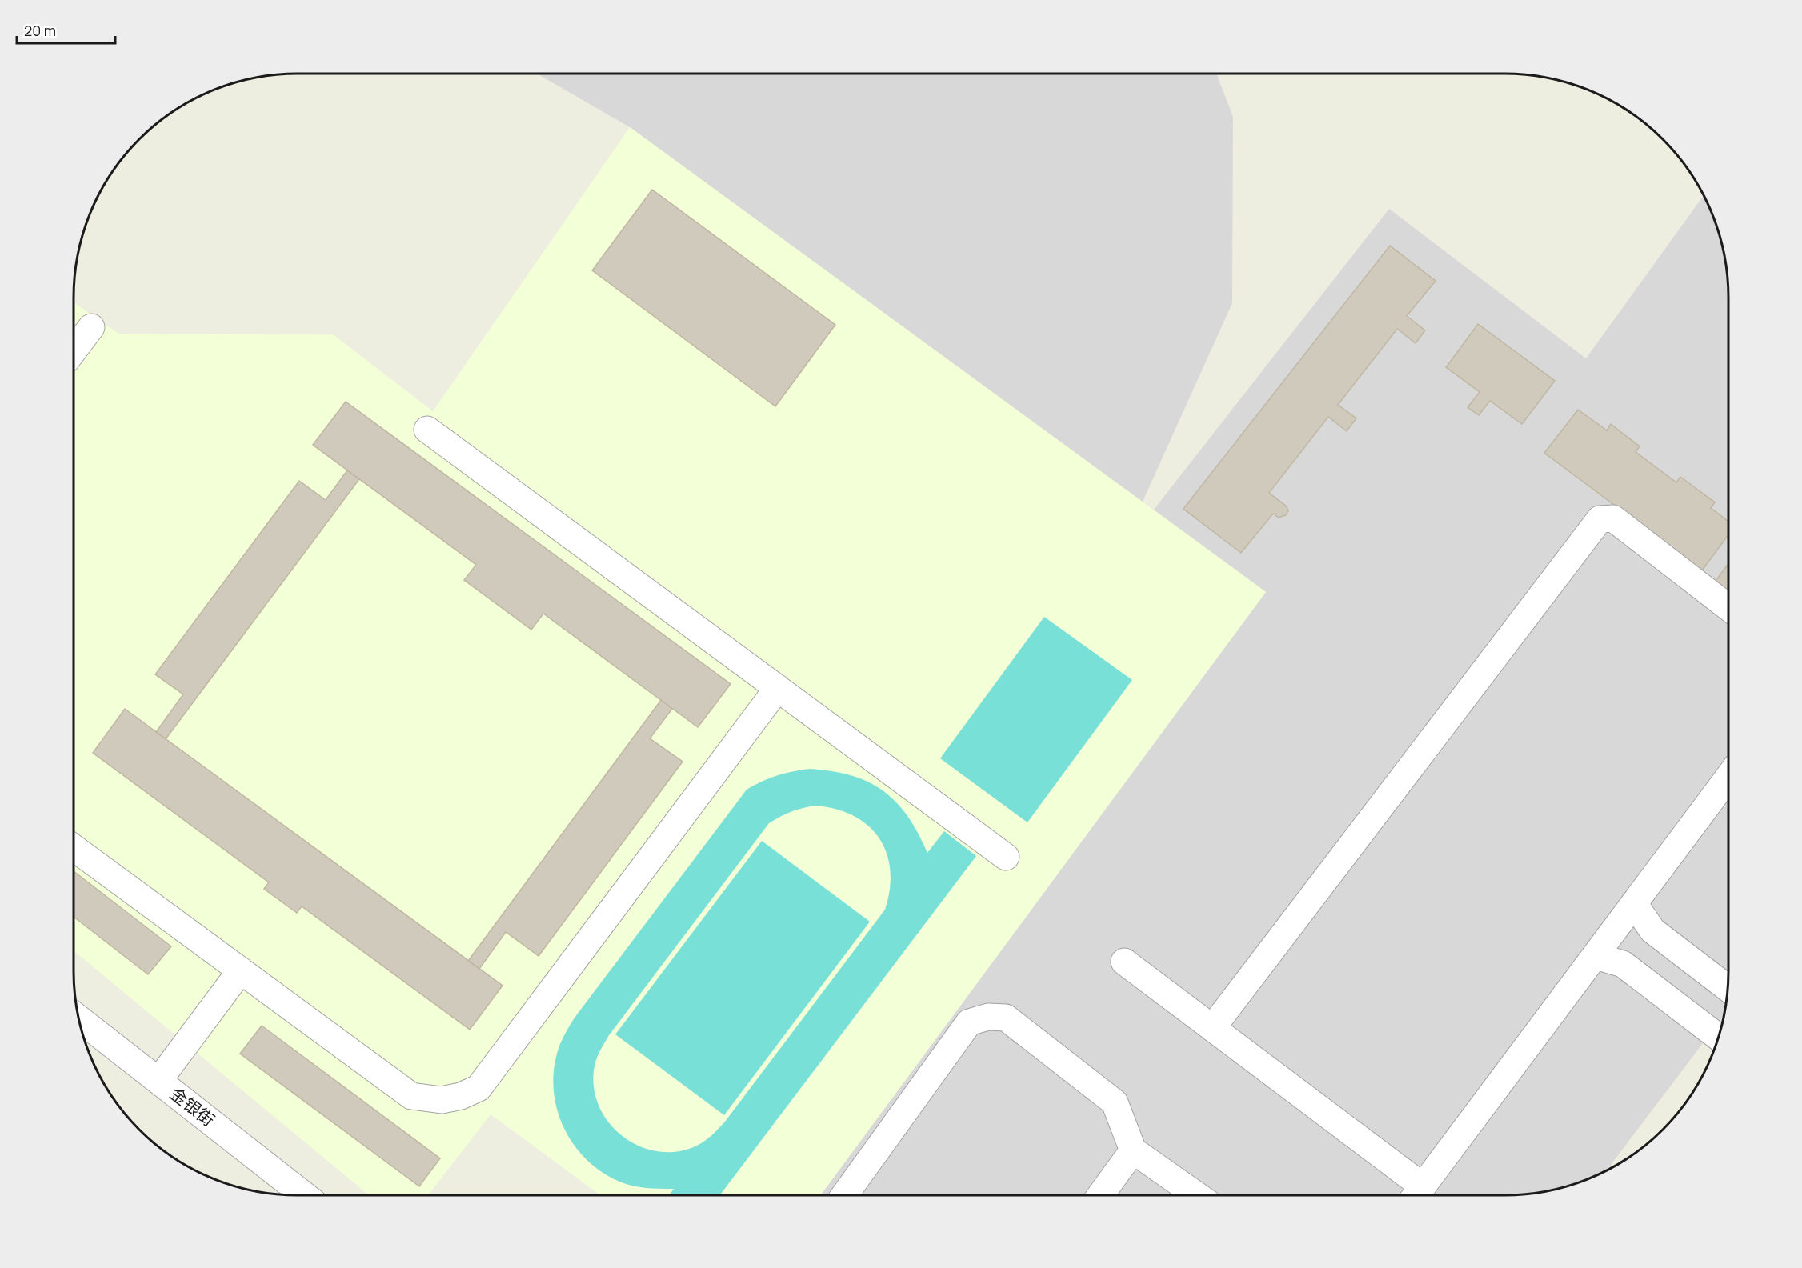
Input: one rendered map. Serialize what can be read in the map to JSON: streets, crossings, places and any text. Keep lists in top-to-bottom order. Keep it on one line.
{"streets":{"street":["金银街"]},"scale_bar":"20 m"}
